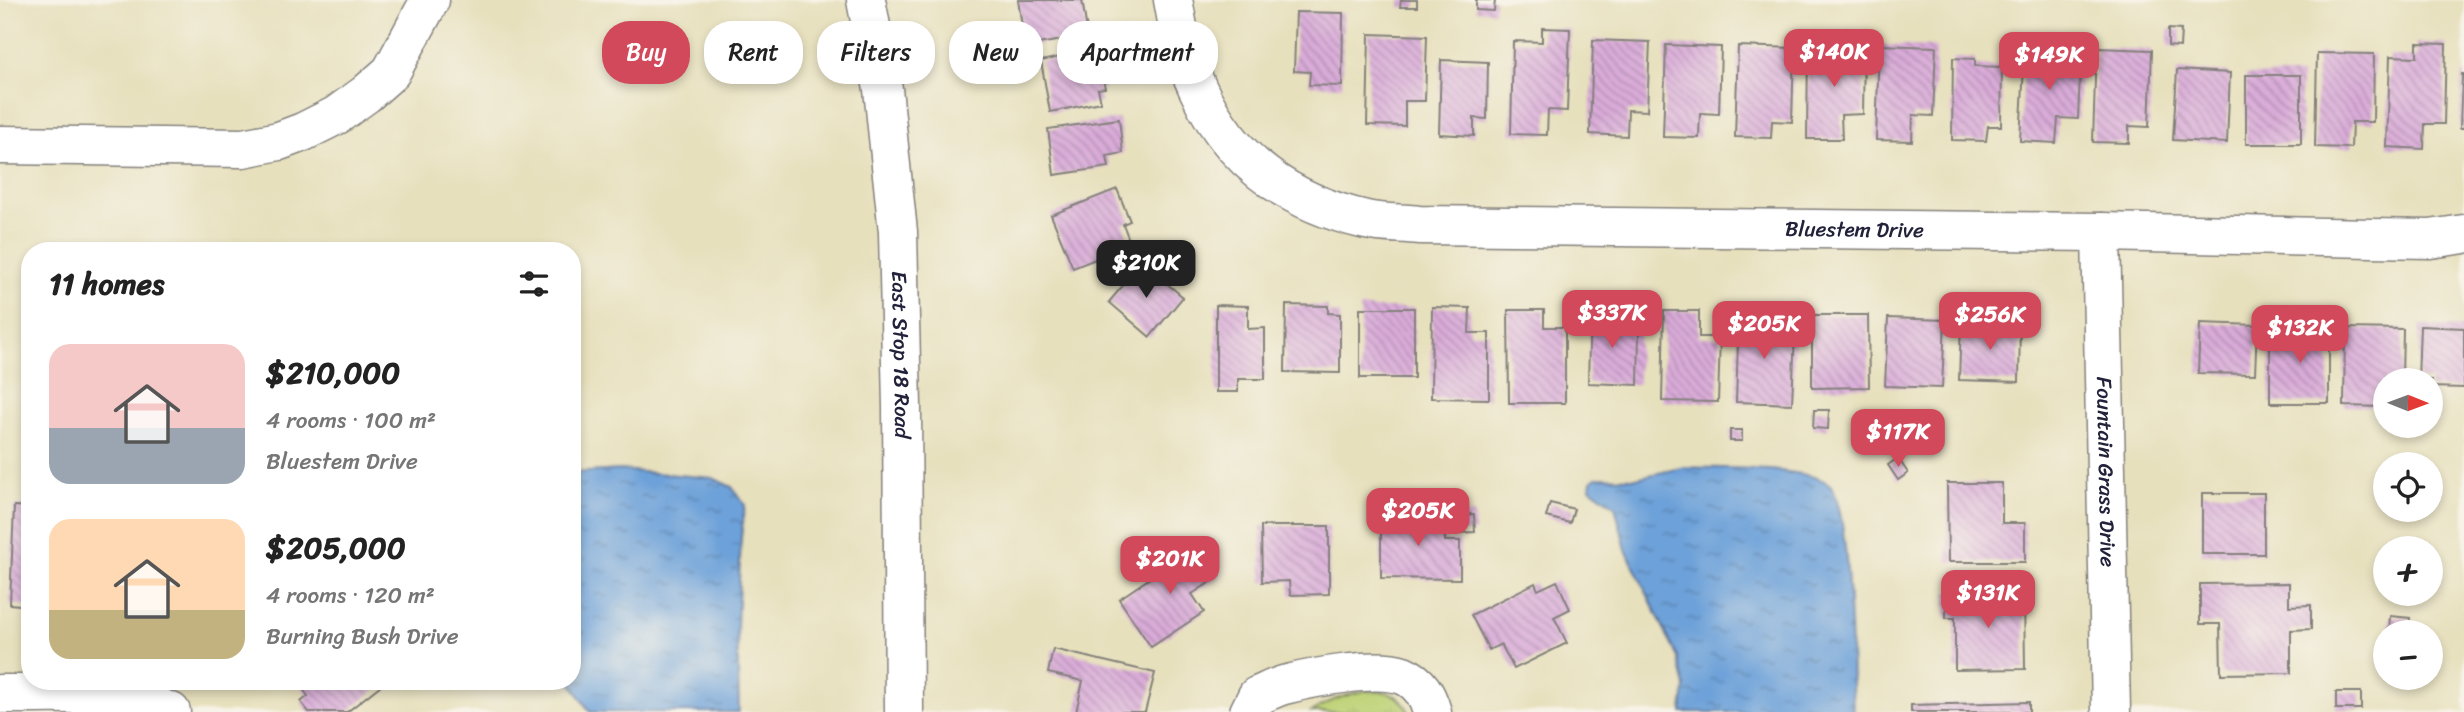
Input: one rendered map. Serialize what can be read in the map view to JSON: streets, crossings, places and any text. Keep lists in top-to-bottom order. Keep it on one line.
{"streets":{"street":["Bluestem Drive","East Stop 18 Road","Fountain Grass Drive"]},"crossings":[["Bluestem Drive","Fountain Grass Drive"]],"north":"right","page":{"chip":["Buy","Rent","Filters","New","Apartment"],"price":["$140K","$149K","$210K","$337K","$256K","$205K","$132K","$117K","$205K","$201K","$131K"],"heading":"11 homes","list":[{"name":"$210,000","note":"4 rooms · 100 m² · Bluestem Drive"},{"name":"$205,000","note":"4 rooms · 120 m² · Burning Bush Drive"}],"map_buttons":["+","−"]}}
